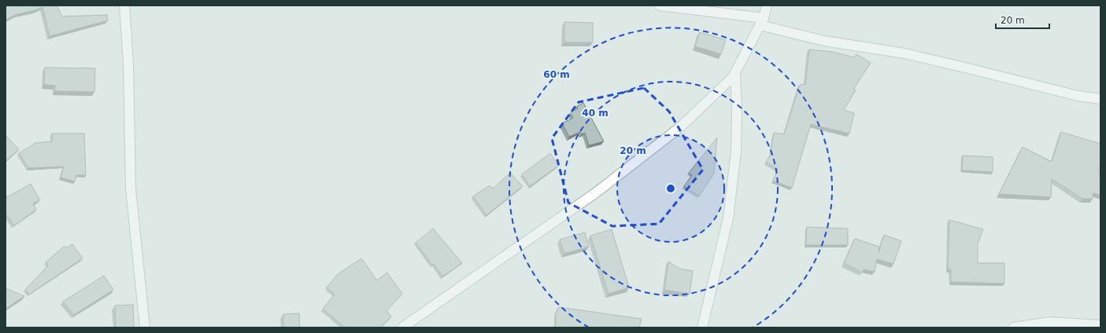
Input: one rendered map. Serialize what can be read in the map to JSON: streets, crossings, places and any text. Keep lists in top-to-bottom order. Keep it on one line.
{"scale_bar":"20 m","rings":["60 m","40 m","20 m"]}
